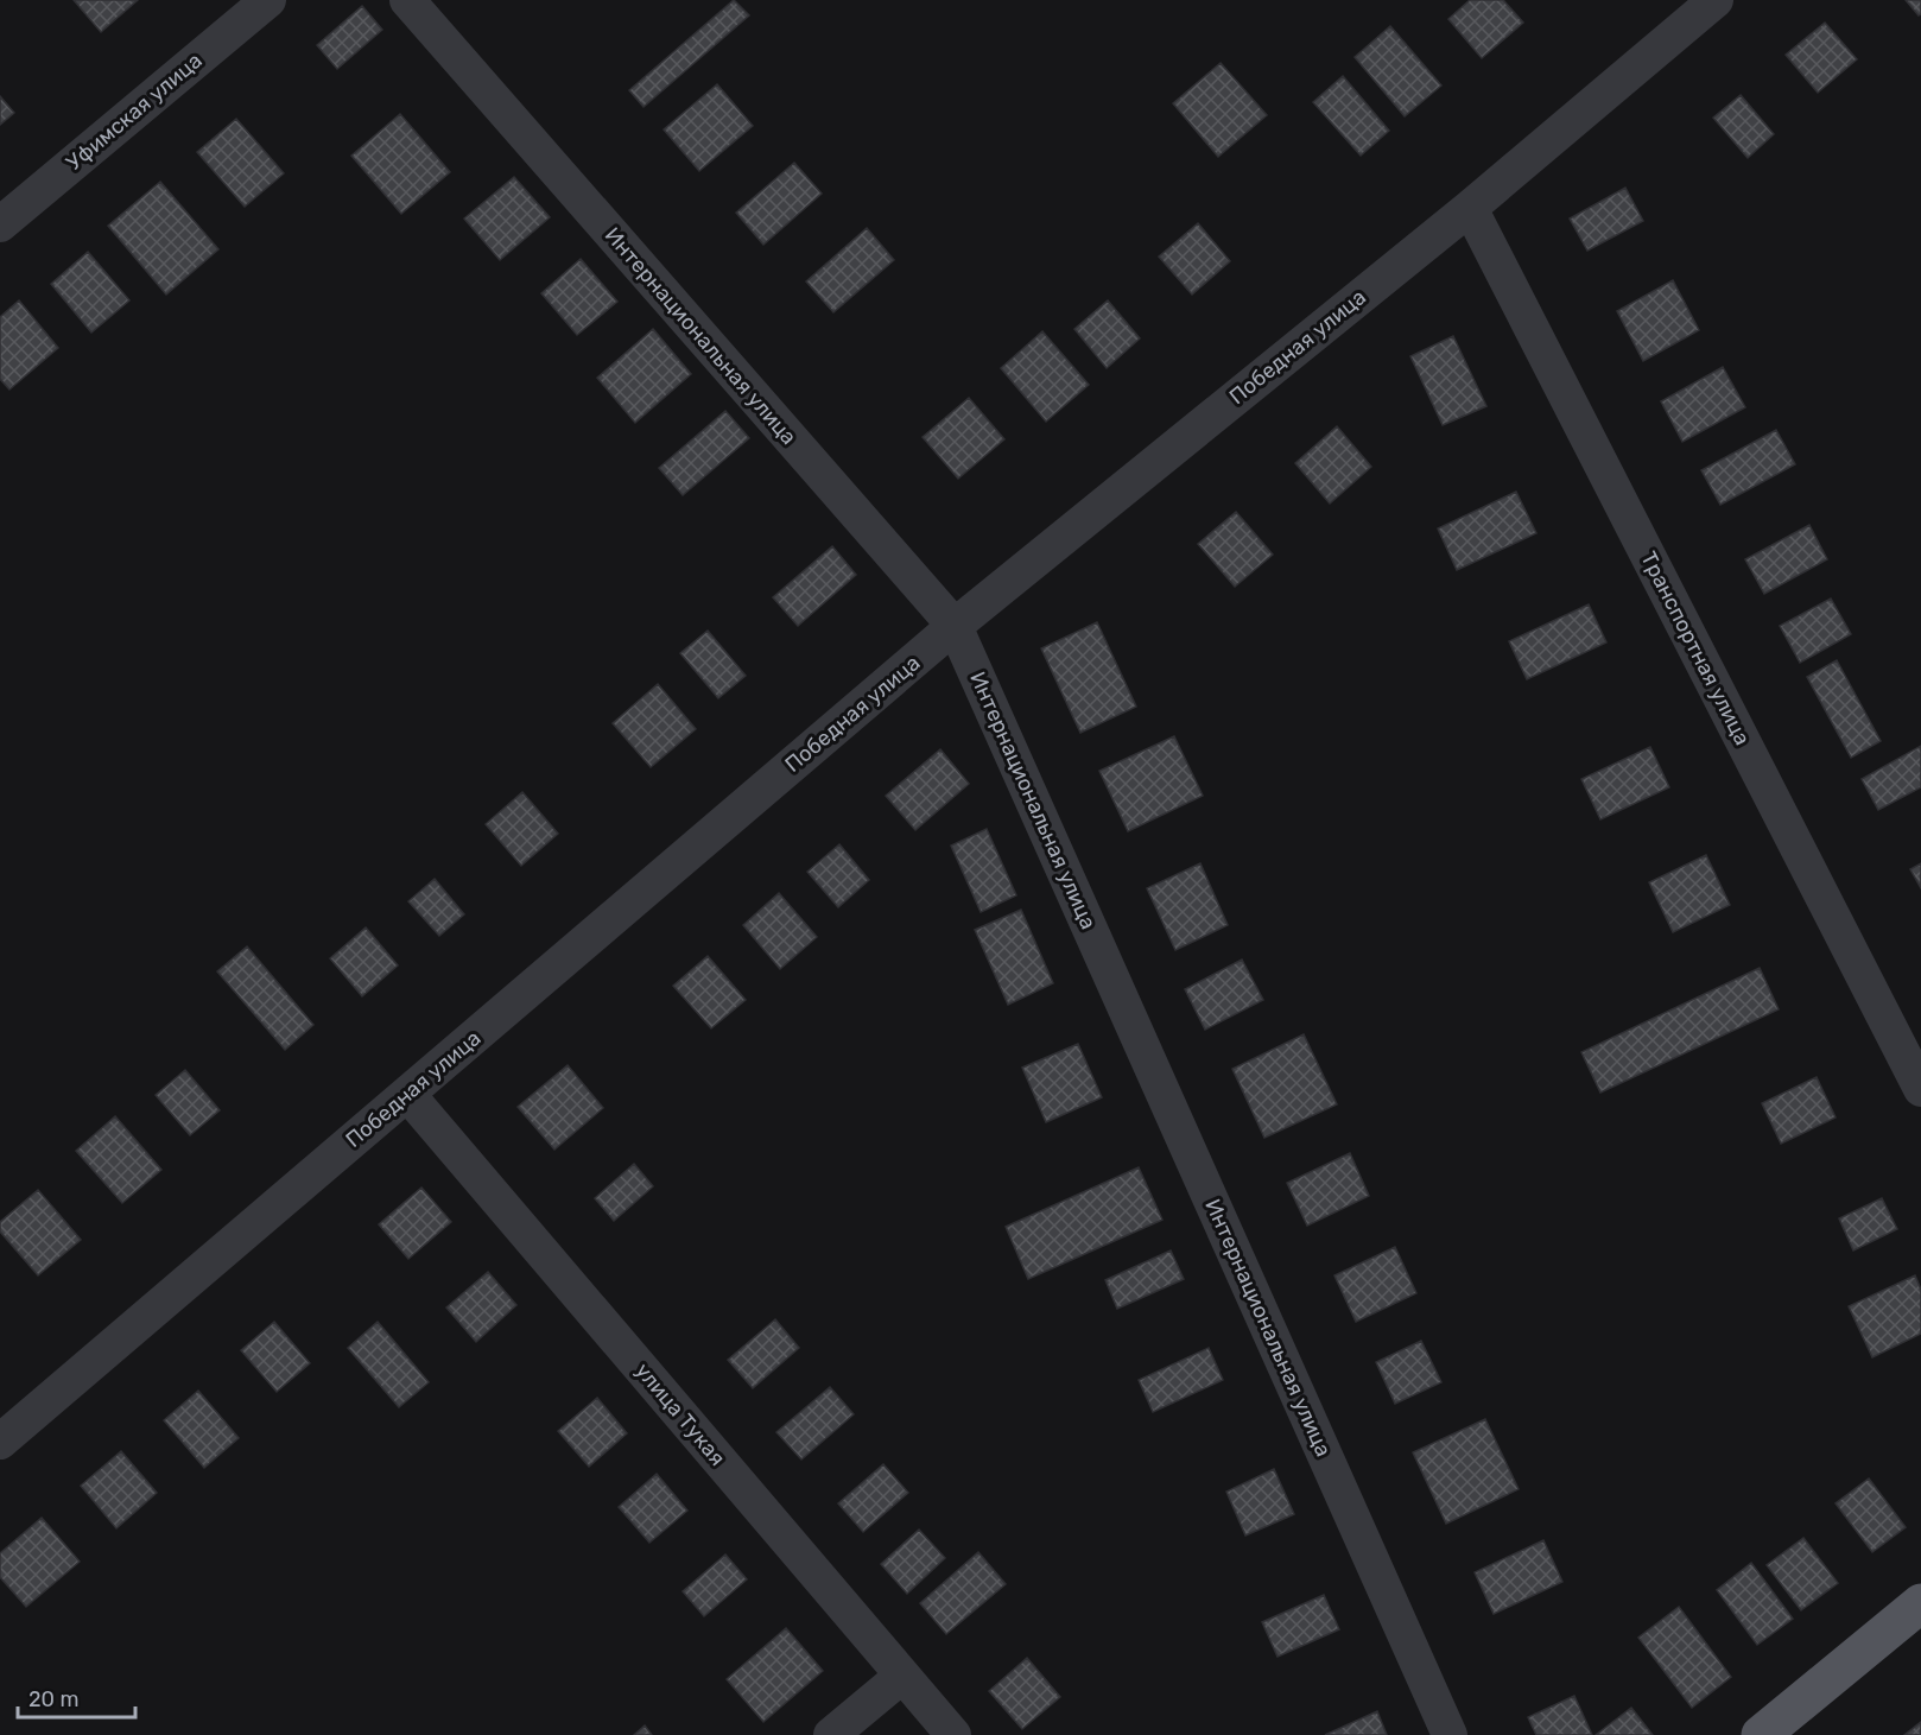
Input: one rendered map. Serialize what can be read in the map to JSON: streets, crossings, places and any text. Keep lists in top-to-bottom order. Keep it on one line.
{"streets":{"street":["Уфимская улица","Интернациональная улица","Победная улица","Транспортная улица","улица Тукая"]},"crossings":[["Интернациональная улица","Победная улица"],["Победная улица","Транспортная улица"],["Победная улица","улица Тукая"]],"scale_bar":"20 m"}
